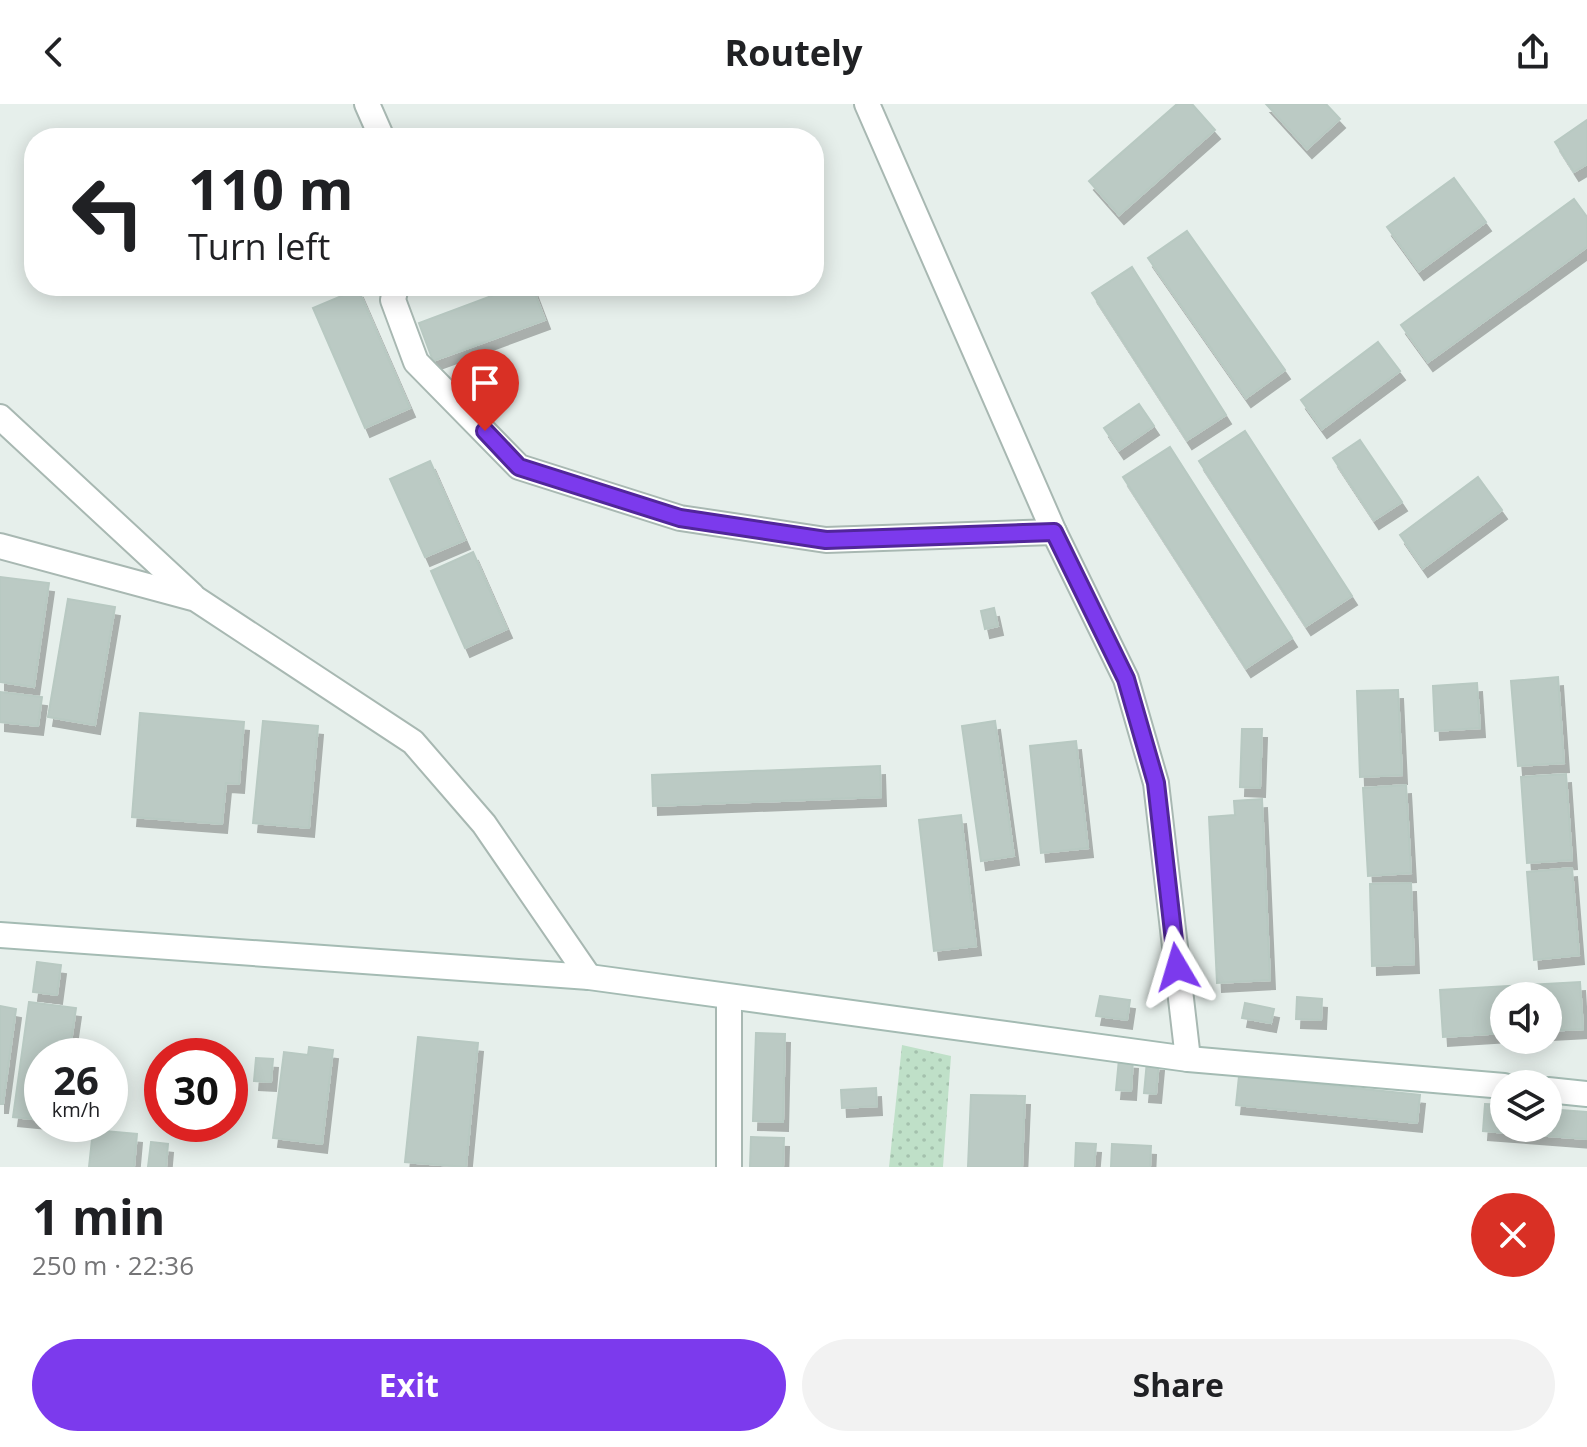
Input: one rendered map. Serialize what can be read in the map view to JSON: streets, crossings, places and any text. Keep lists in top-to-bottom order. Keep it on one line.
{"page":{"header":"Routely","turn":["110 m","Turn left"],"speed":"26 km/h","limit":"30","heading":["1 min","250 m · 22:36"],"buttons":["Exit","Share"]}}
